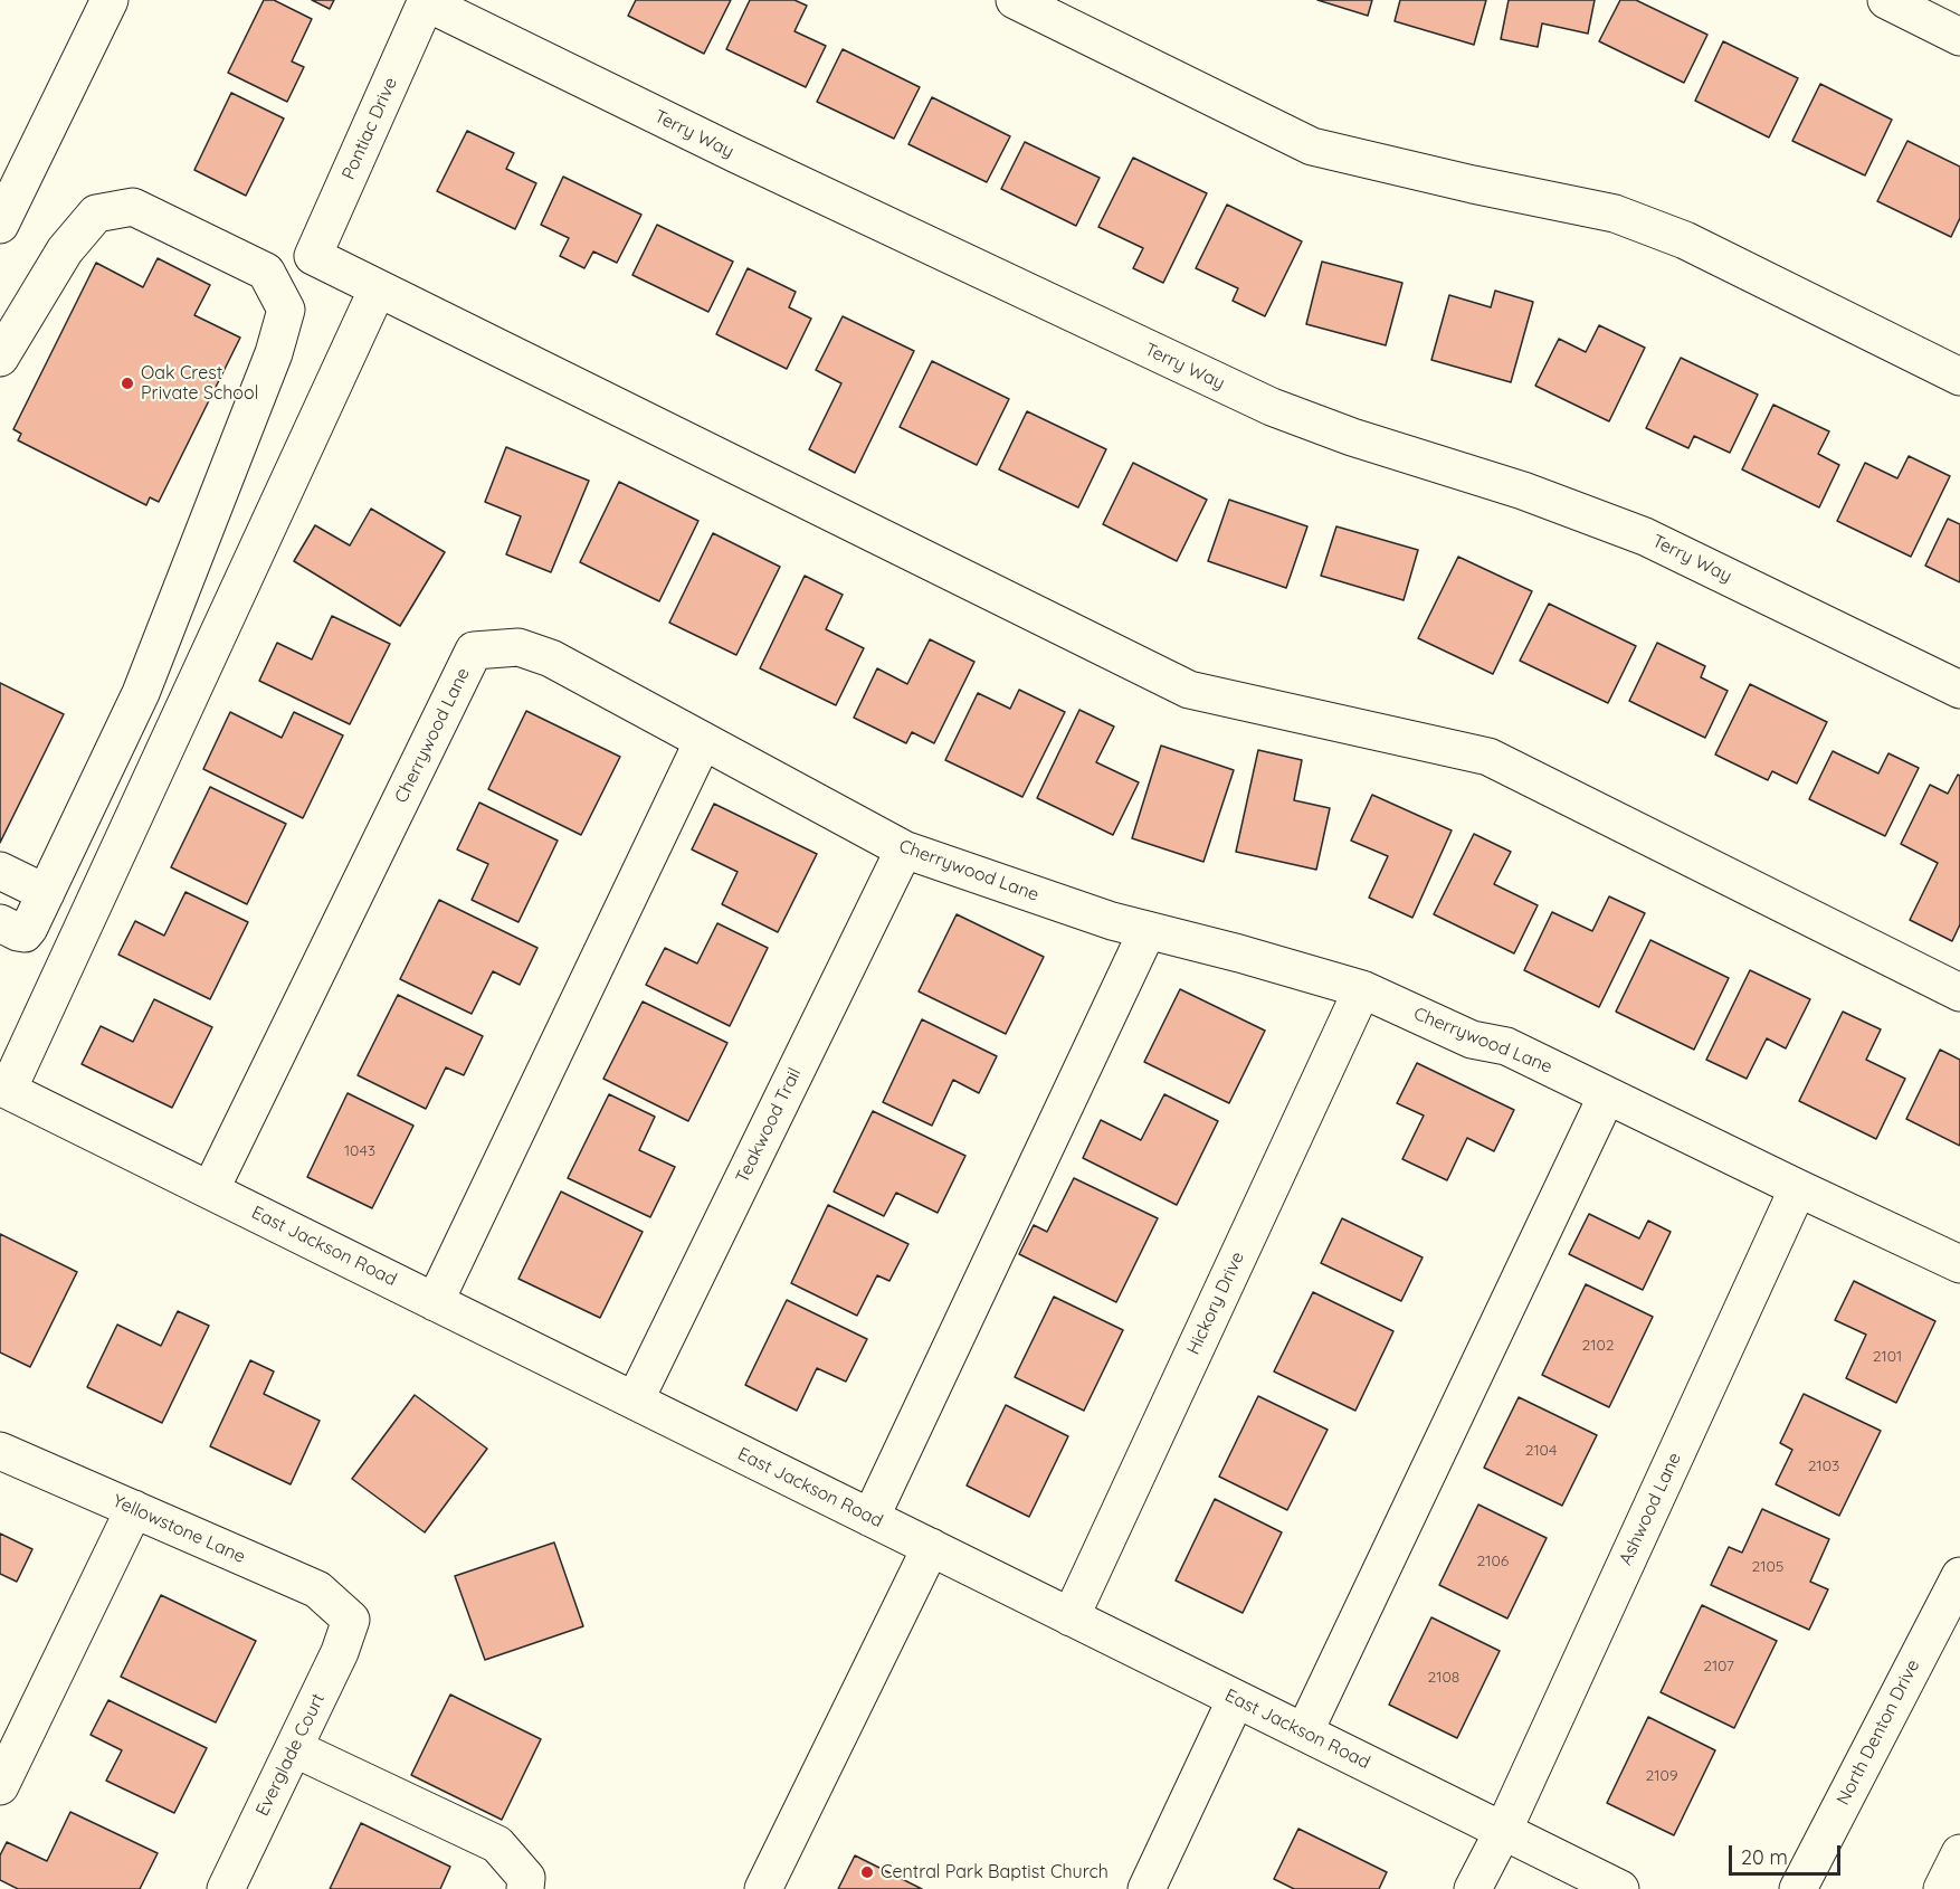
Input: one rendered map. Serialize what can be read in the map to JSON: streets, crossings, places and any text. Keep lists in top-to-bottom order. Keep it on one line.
{"streets":{"street":["Pontiac Drive","Terry Way","Cherrywood Lane","Teakwood Trail","East Jackson Road","Hickory Drive","Ashwood Lane","Yellowstone Lane","North Denton Drive","Everglade Court"]},"crossings":[["Pontiac Drive","Terry Way"],["Cherrywood Lane","Teakwood Trail"],["Cherrywood Lane","East Jackson Road"],["Cherrywood Lane","Hickory Drive"],["Cherrywood Lane","Ashwood Lane"],["Teakwood Trail","East Jackson Road"],["East Jackson Road","Hickory Drive"],["East Jackson Road","Ashwood Lane"],["Yellowstone Lane","Everglade Court"]],"places":["Oak Crest Private School","Central Park Baptist Church"],"house_numbers":["1043","2102","2101","2104","2103","2106","2105","2107","2108","2109"],"scale_bar":"20 m"}
